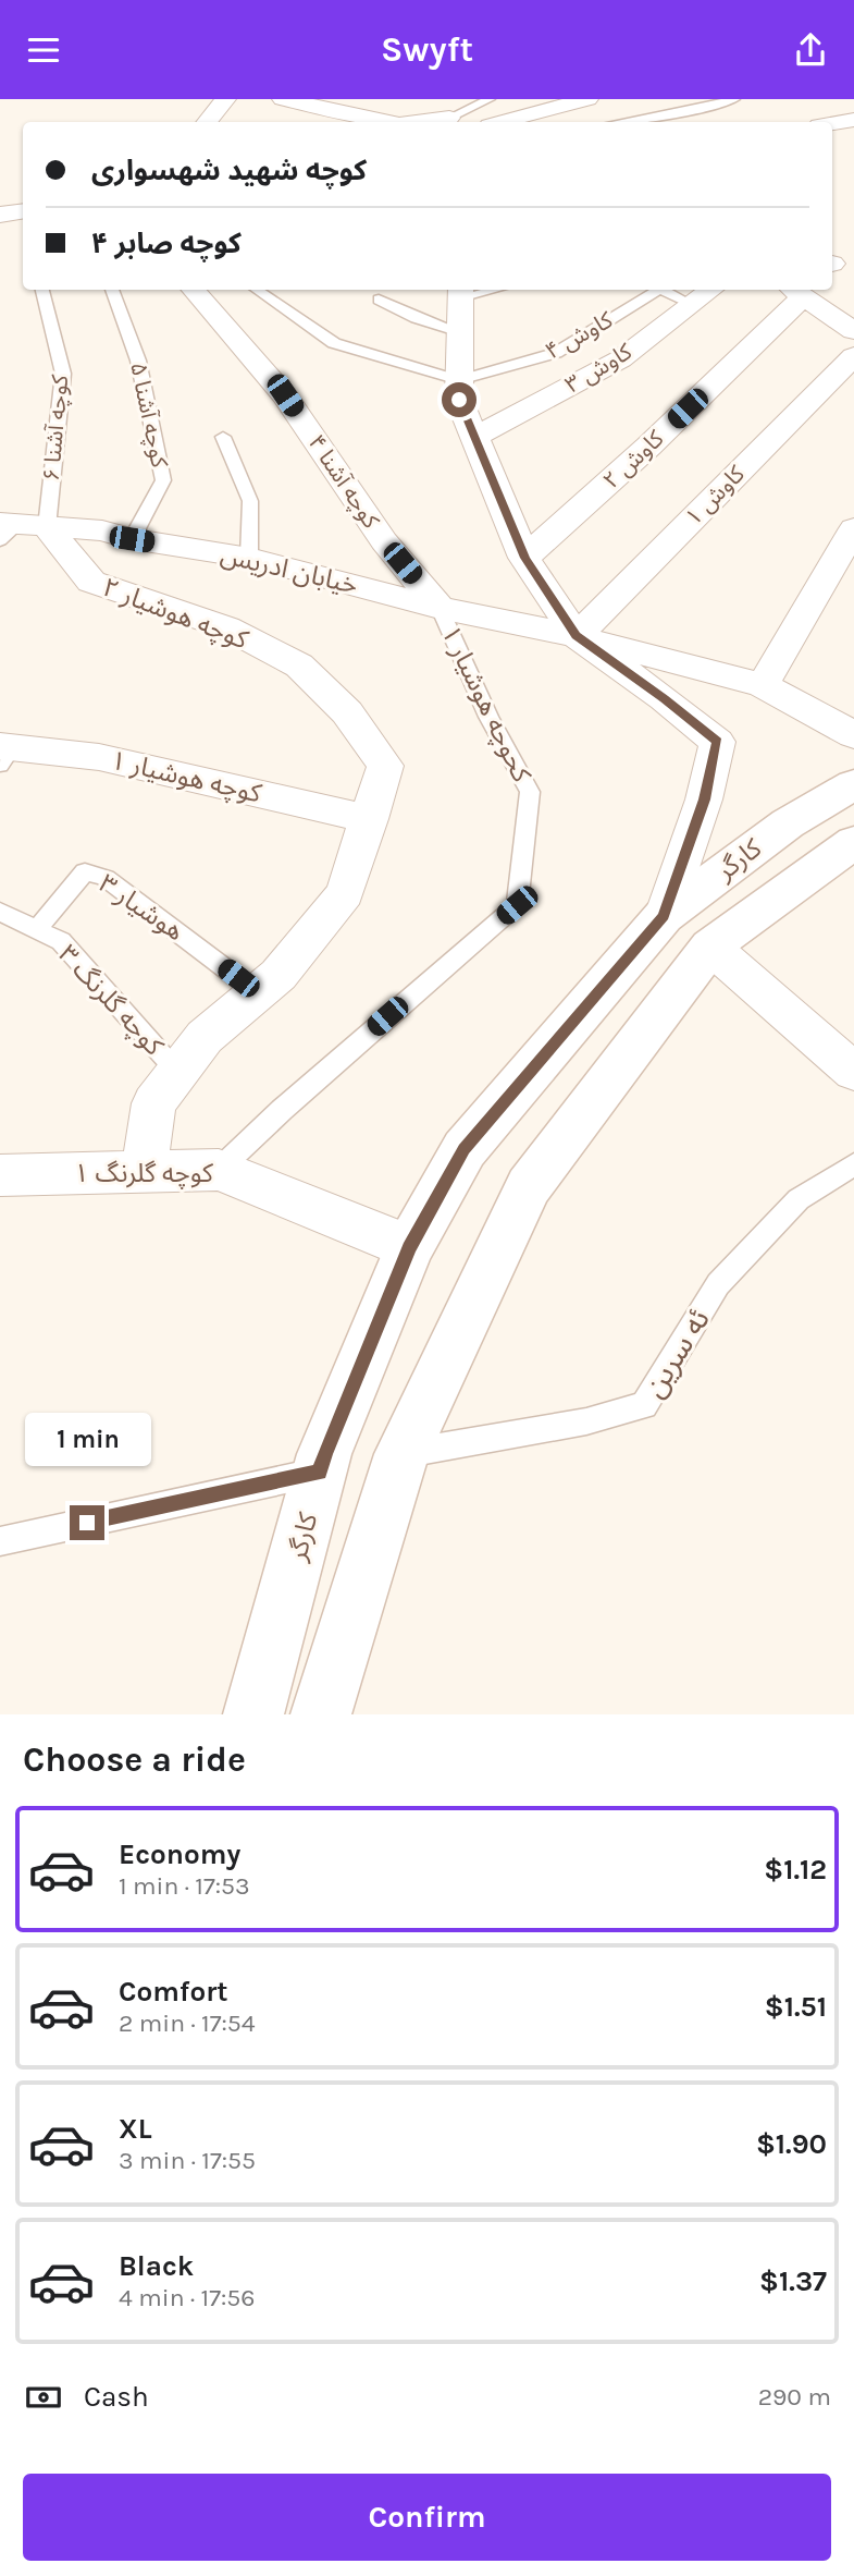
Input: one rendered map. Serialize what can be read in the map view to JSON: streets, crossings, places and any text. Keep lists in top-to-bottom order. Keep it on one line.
{"streets":{"main road":["کارگر"],"street":["کاوش ۳","کاوش ۲","کوچه آشنا ۴","کاوش ۱","خیابان ادریس","کوچه هوشیار ۲","کوچه هوشیار ۱","کوچه گلرنگ ۱"],"lane":["کاوش ۴","کوچه آشنا ۵","کوچه آشنا ۶","کحوچه هوشیار ۱","هوشیار ۳","کوچه گلرنگ ۳","ئه سرین"]},"crossings":[["کاوش ۴","کاوش ۳"],["کوچه آشنا ۵","خیابان ادریس"],["کوچه آشنا ۶","خیابان ادریس"],["کوچه آشنا ۶","کوچه هوشیار ۲"],["کوچه آشنا ۴","خیابان ادریس"],["کوچه آشنا ۴","کحوچه هوشیار ۱"],["کاوش ۱","خیابان ادریس"],["خیابان ادریس","کوچه هوشیار ۲"],["خیابان ادریس","کحوچه هوشیار ۱"],["کوچه هوشیار ۲","کوچه هوشیار ۱"],["کوچه هوشیار ۲","هوشیار ۳"],["کوچه هوشیار ۲","کوچه گلرنگ ۳"],["کوچه هوشیار ۲","کوچه گلرنگ ۱"],["کحوچه هوشیار ۱","کوچه گلرنگ ۱"],["کارگر","کوچه گلرنگ ۱"],["کارگر","ئه سرین"],["هوشیار ۳","کوچه گلرنگ ۳"]],"page":{"header":"Swyft","banner":["کوچه شهید شهسواری","کوچه صابر ۴"],"bubble":"1 min","heading":"Choose a ride","list":[{"name":"Economy","note":"1 min · 17:53","value":"$1.12"},{"name":"Comfort","note":"2 min · 17:54","value":"$1.51"},{"name":"XL","note":"3 min · 17:55","value":"$1.90"},{"name":"Black","note":"4 min · 17:56","value":"$1.37"}],"pay":["Cash","290 m"],"buttons":"Confirm"}}
